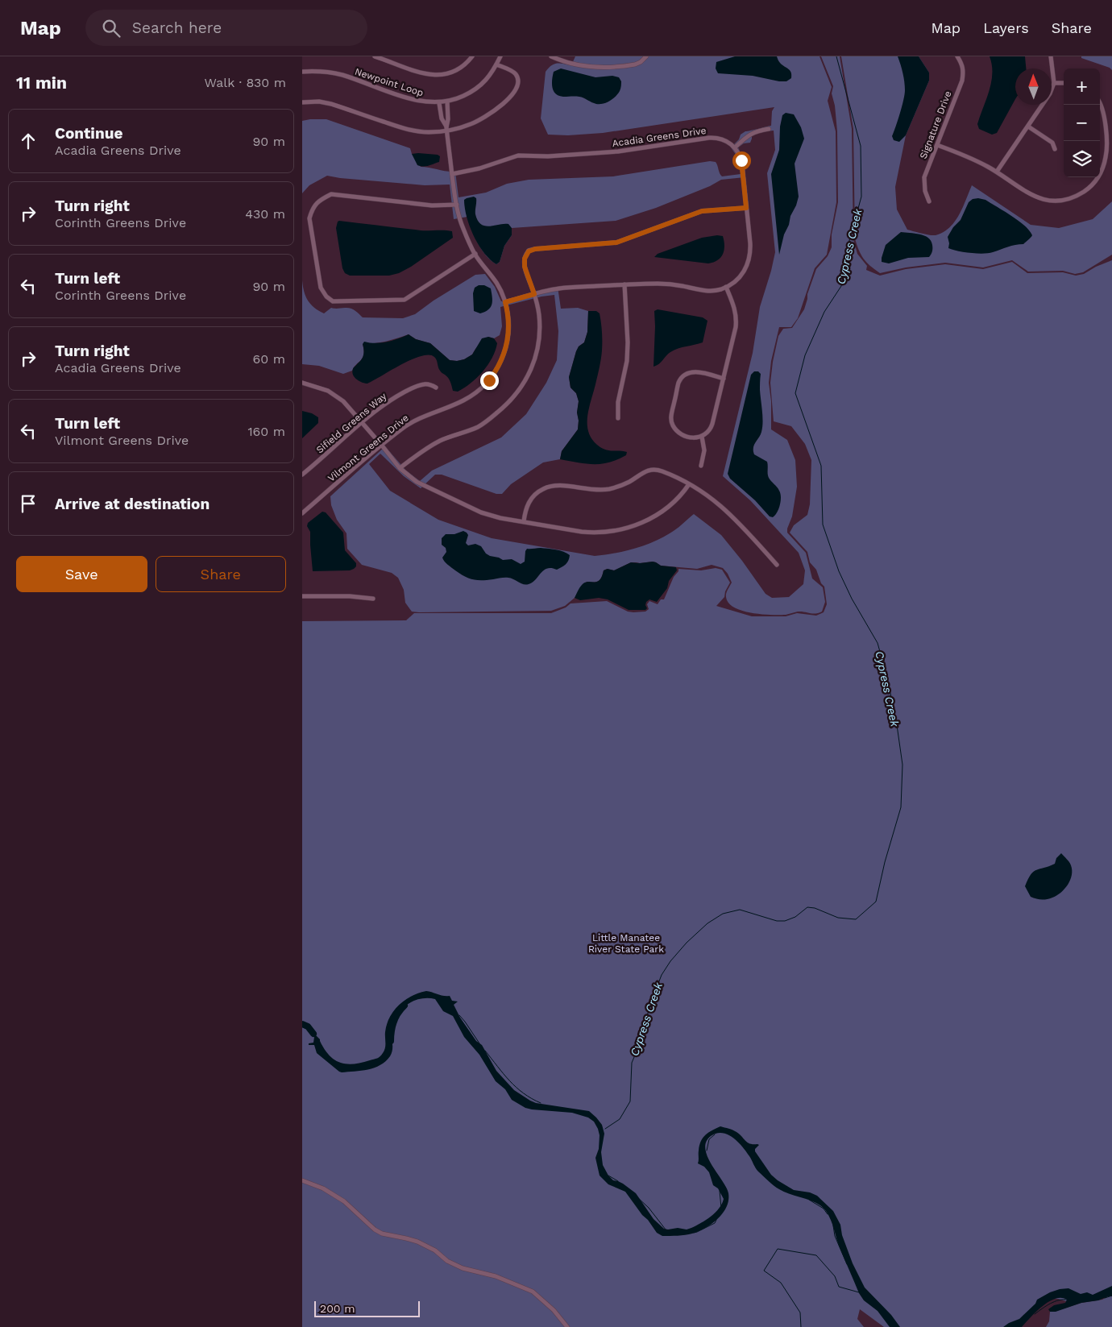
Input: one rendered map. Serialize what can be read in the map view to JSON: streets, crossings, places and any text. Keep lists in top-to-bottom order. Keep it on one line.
{"streets":{"street":["Newpoint Loop","Signature Drive","Acadia Greens Drive","Sifield Greens Way","Vilmont Greens Drive"]},"crossings":[["Acadia Greens Drive","Vilmont Greens Drive"]],"water":["Cypress Creek"],"parks":["Little Manatee River State Park"],"scale_bar":"200 m","north":"top","page":{"header":"Map","search":"Search here","nav":["Map","Layers","Share"],"heading":["11 min","Walk · 830 m"],"map_buttons":["+","−"],"list":[["Continue","Acadia Greens Drive","90 m"],["Turn right","Corinth Greens Drive","430 m"],["Turn left","Corinth Greens Drive","90 m"],["Turn right","Acadia Greens Drive","60 m"],["Turn left","Vilmont Greens Drive","160 m"],"Arrive at destination"],"buttons":["Save","Share"],"scale":"200 m"}}
